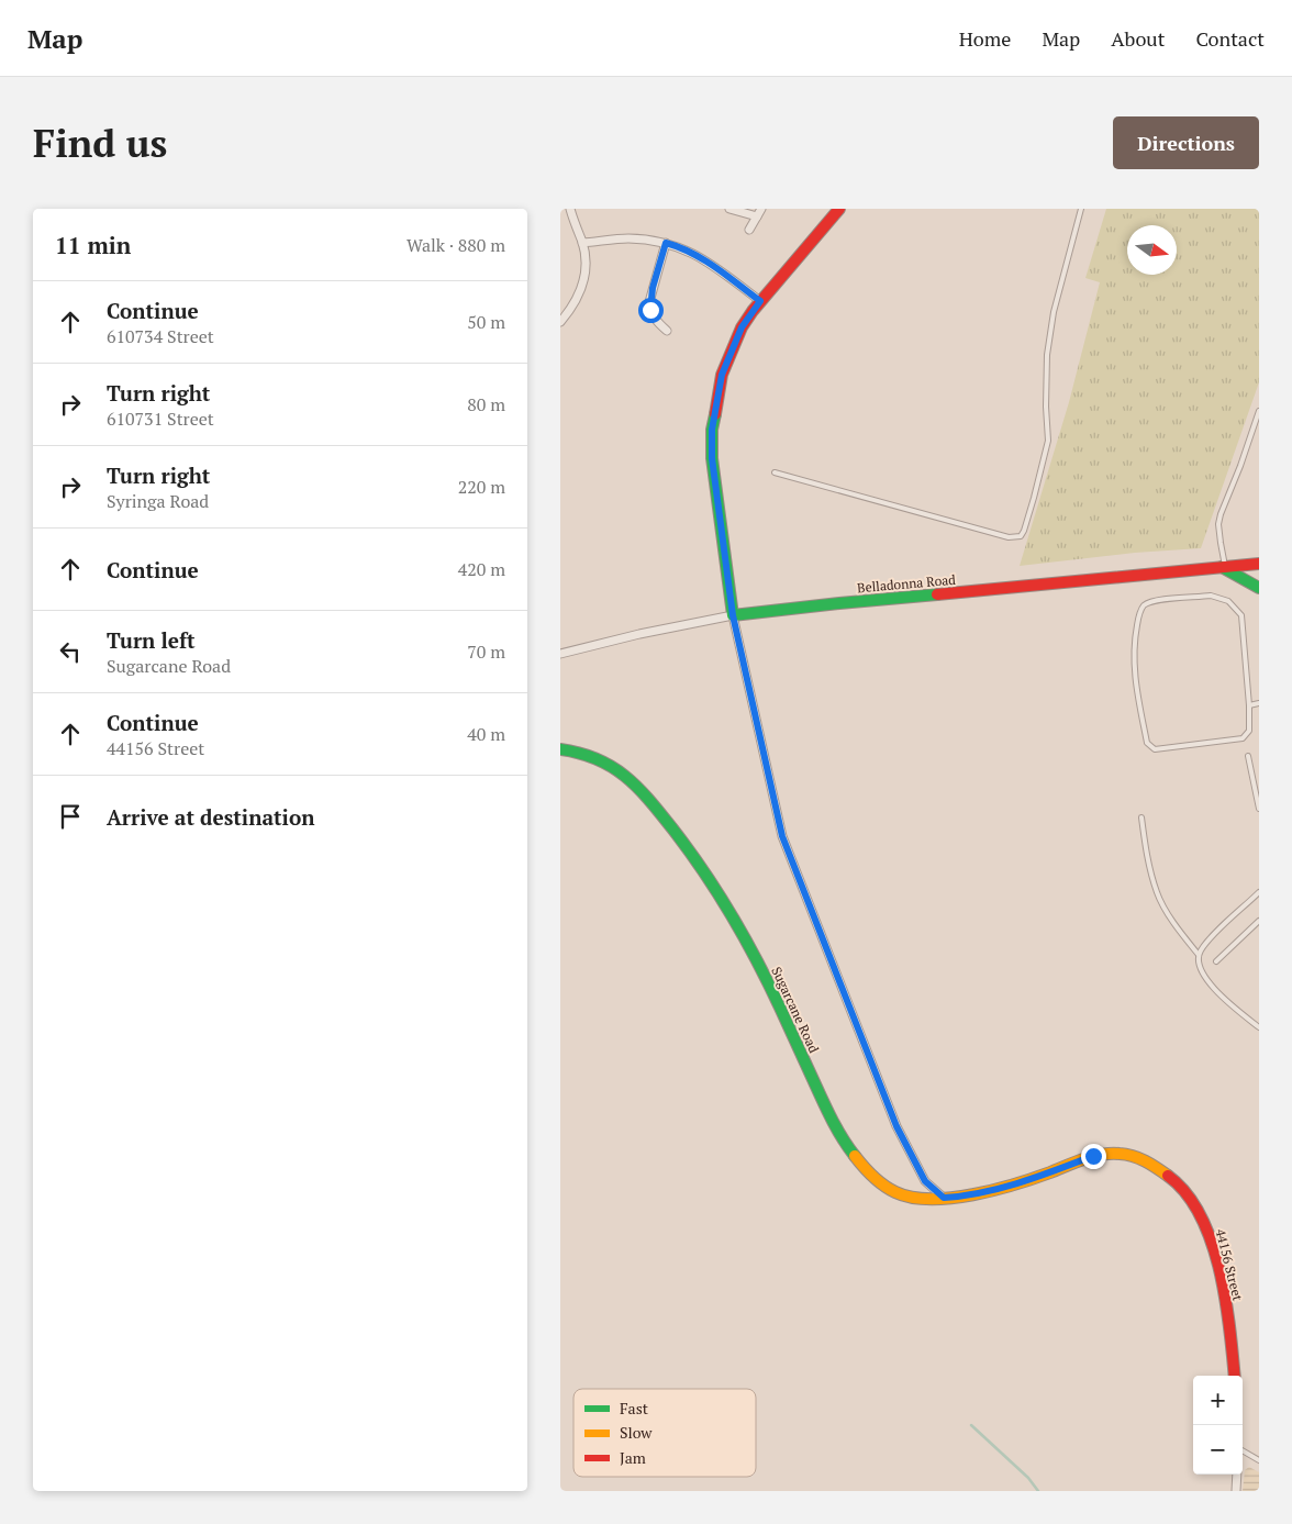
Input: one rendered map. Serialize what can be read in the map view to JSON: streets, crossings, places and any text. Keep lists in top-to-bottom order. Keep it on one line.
{"streets":{"street":["Belladonna Road","Sugarcane Road","44156 Street"]},"crossings":[["Sugarcane Road","44156 Street"]],"legend":["Fast","Slow","Jam"],"north":"right","page":{"header":"Map","nav":["Home","Map","About","Contact"],"buttons":"Directions","title":"Find us","heading":["11 min","Walk · 880 m"],"list":[["Continue","610734 Street","50 m"],["Turn right","610731 Street","80 m"],["Turn right","Syringa Road","220 m"],["Continue","420 m"],["Turn left","Sugarcane Road","70 m"],["Continue","44156 Street","40 m"],"Arrive at destination"],"map_buttons":["+","−"]}}
